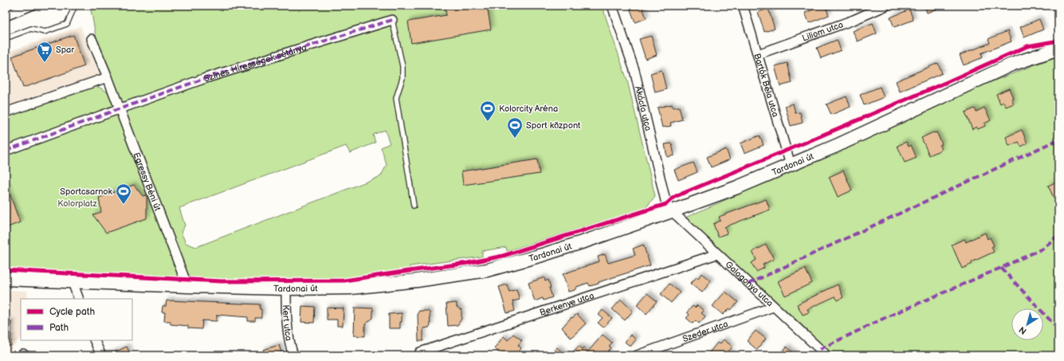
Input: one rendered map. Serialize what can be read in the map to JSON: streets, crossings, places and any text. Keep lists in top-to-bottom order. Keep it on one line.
{"streets":{"street":["Liliom utca","Színes Hírességek sétánya","Bartók Béla utca","Akácfa utca","Tardonai út","Egressy Béni út","Galagonya utca","Berkenye utca","Kert utca","Szeder utca"]},"crossings":[["Liliom utca","Bartók Béla utca"],["Színes Hírességek sétánya","Egressy Béni út"],["Bartók Béla utca","Tardonai út"],["Akácfa utca","Tardonai út"],["Akácfa utca","Galagonya utca"],["Tardonai út","Egressy Béni út"],["Tardonai út","Galagonya utca"],["Tardonai út","Kert utca"],["Galagonya utca","Berkenye utca"],["Galagonya utca","Szeder utca"]],"parks":["Kolorplatz"],"places":{"supermarket":["Spar"],"sports":["Kolorcity Aréna","Sport központ","Sportcsarnok"]},"legend":["Cycle path","Path"],"north":"bottom left"}
